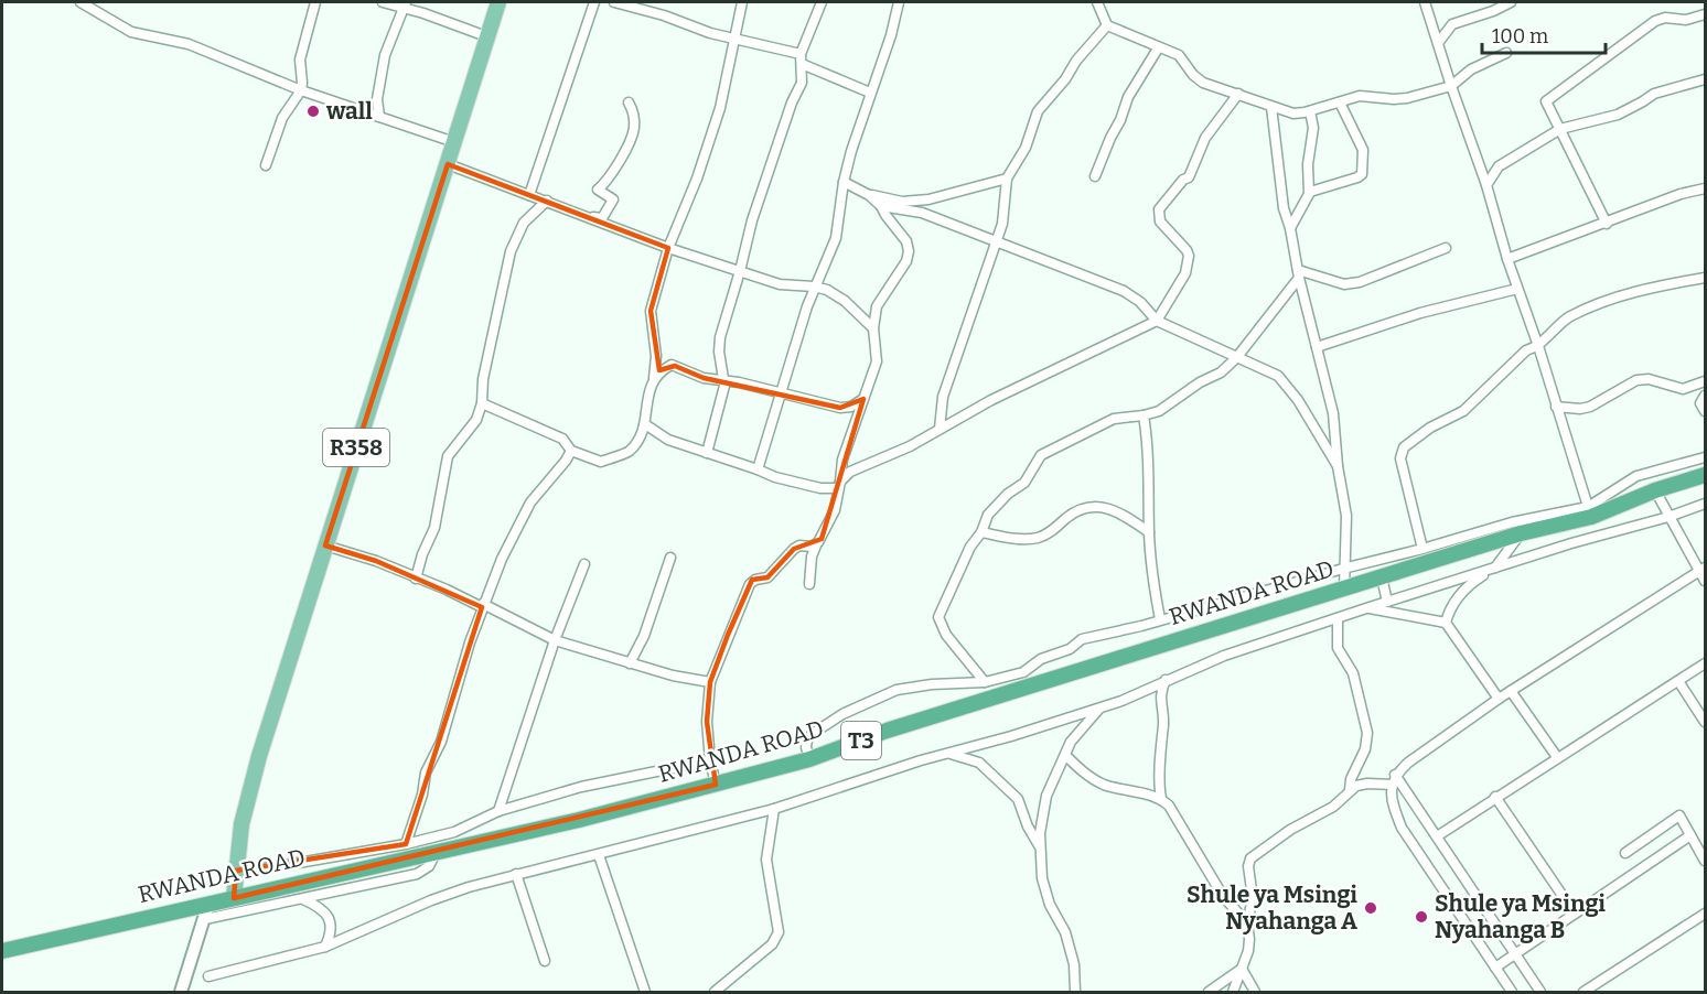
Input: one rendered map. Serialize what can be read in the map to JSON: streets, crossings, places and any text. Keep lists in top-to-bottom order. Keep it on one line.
{"streets":{"highway":["RWANDA ROAD","T3"],"main road":["R358"]},"crossings":[["R358","RWANDA ROAD"]],"places":["wall","Shule ya Msingi Nyahanga A","Shule ya Msingi Nyahanga B"],"scale_bar":"100 m"}
